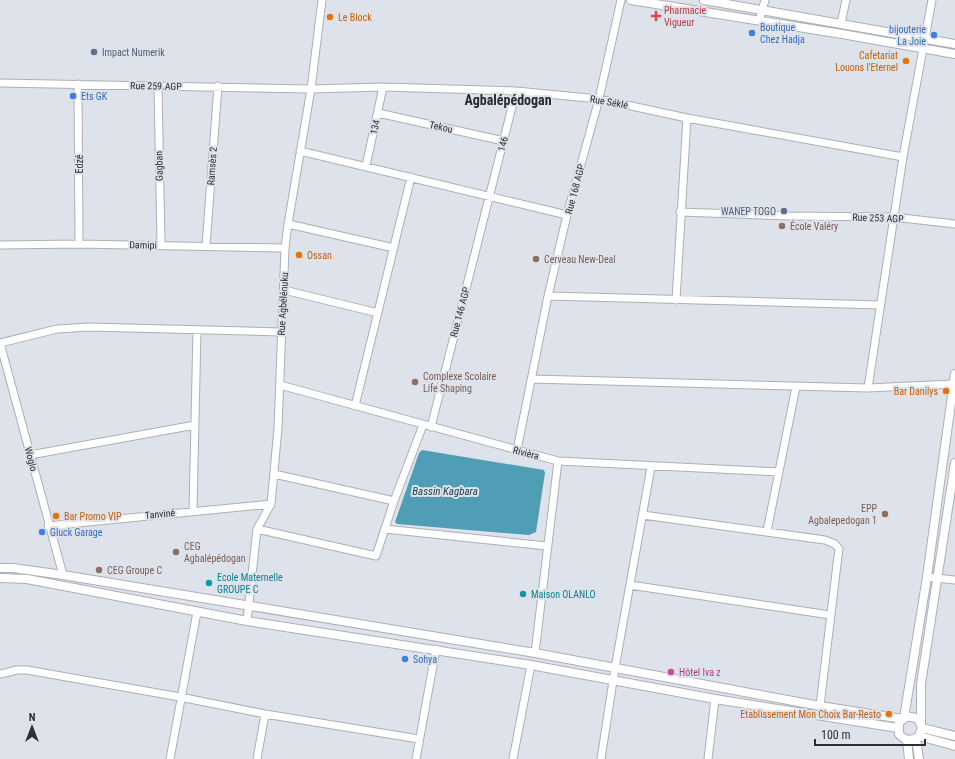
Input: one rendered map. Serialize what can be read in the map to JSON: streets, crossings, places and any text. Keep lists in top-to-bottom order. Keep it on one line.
{"streets":{"street":["Rue 259.AGP","Rue Séklé","134","Tekou","146","Edzé","Gagban","Ramsès 2","Rue 168 AGP","Rue 253 AGP","Damipi","Rue Agbélénuku","Rue 146 AGP","Rivièra","Woglo","Tanviné"]},"crossings":[["Rue 259.AGP","Rue Séklé"],["Rue 259.AGP","Edzé"],["Rue 259.AGP","Gagban"],["Rue 259.AGP","Ramsès 2"],["Rue 259.AGP","Rue Agbélénuku"],["Rue Séklé","134"],["Rue Séklé","146"],["Rue Séklé","Rue 168 AGP"],["Rue Séklé","Rue Agbélénuku"],["134","Tekou"],["Tekou","146"],["146","Rue 146 AGP"],["Edzé","Damipi"],["Gagban","Damipi"],["Ramsès 2","Damipi"],["Rue 168 AGP","Rivièra"],["Damipi","Rue Agbélénuku"],["Rue Agbélénuku","Rue 146 AGP"],["Rue Agbélénuku","Rivièra"],["Rue Agbélénuku","Tanviné"],["Rue 146 AGP","Rivièra"],["Woglo","Tanviné"]],"districts":["Agbalépédogan"],"water":["Bassin Kagbara"],"places":{"health":["Pharmacie Vigueur"],"other":["Le Block","Boutique Chez Hadja","bijouterie La Joie","Impact Numerik","Cafetariat Louons l'Eternel","Ets GK","WANEP TOGO","École Valéry","Ossan","Cerveau New-Deal","Complexe Scolaire Life Shaping","Bar Danilys","EPP Agbalepedogan 1","Bar Promo VIP","Gluck Garage","CEG Agbalépédogan","CEG Groupe C","Ecole Maternelle GROUPE C","Maison OLANLO","Sohya","Hôtel Iva z","Etablissement Mon Choix Bar-Resto"]},"scale_bar":"100 m","north":"top"}
